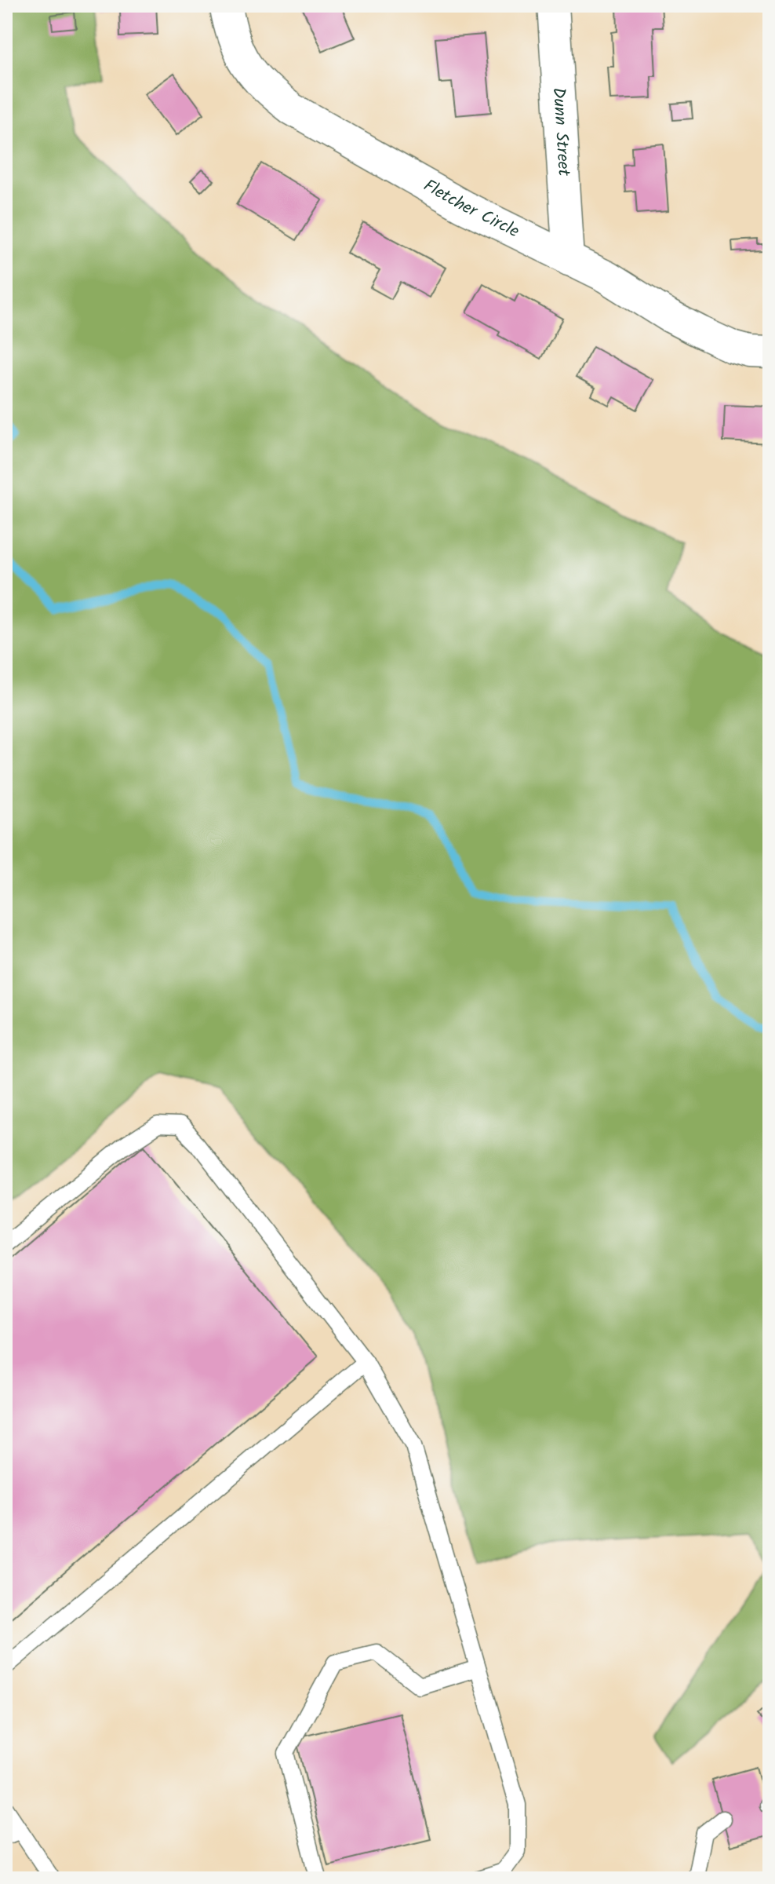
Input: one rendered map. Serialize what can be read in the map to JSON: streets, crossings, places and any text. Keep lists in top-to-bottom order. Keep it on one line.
{"streets":{"street":["Dunn Street","Fletcher Circle"]},"crossings":[["Dunn Street","Fletcher Circle"]]}
